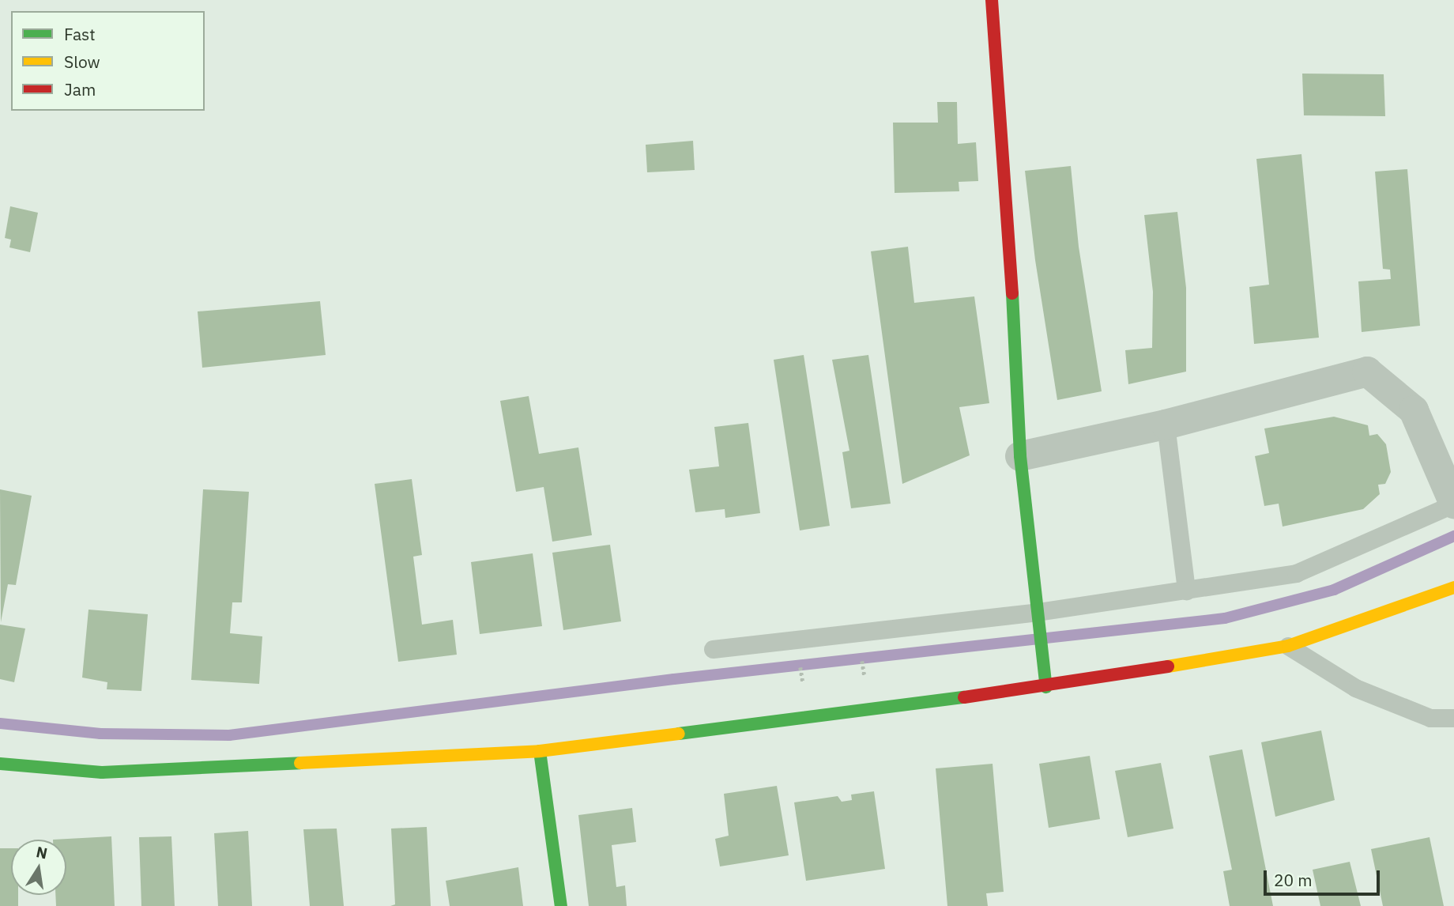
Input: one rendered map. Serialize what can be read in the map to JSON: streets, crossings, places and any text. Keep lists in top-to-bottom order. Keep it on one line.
{"legend":["Fast","Slow","Jam"],"scale_bar":"20 m","north":"top"}
